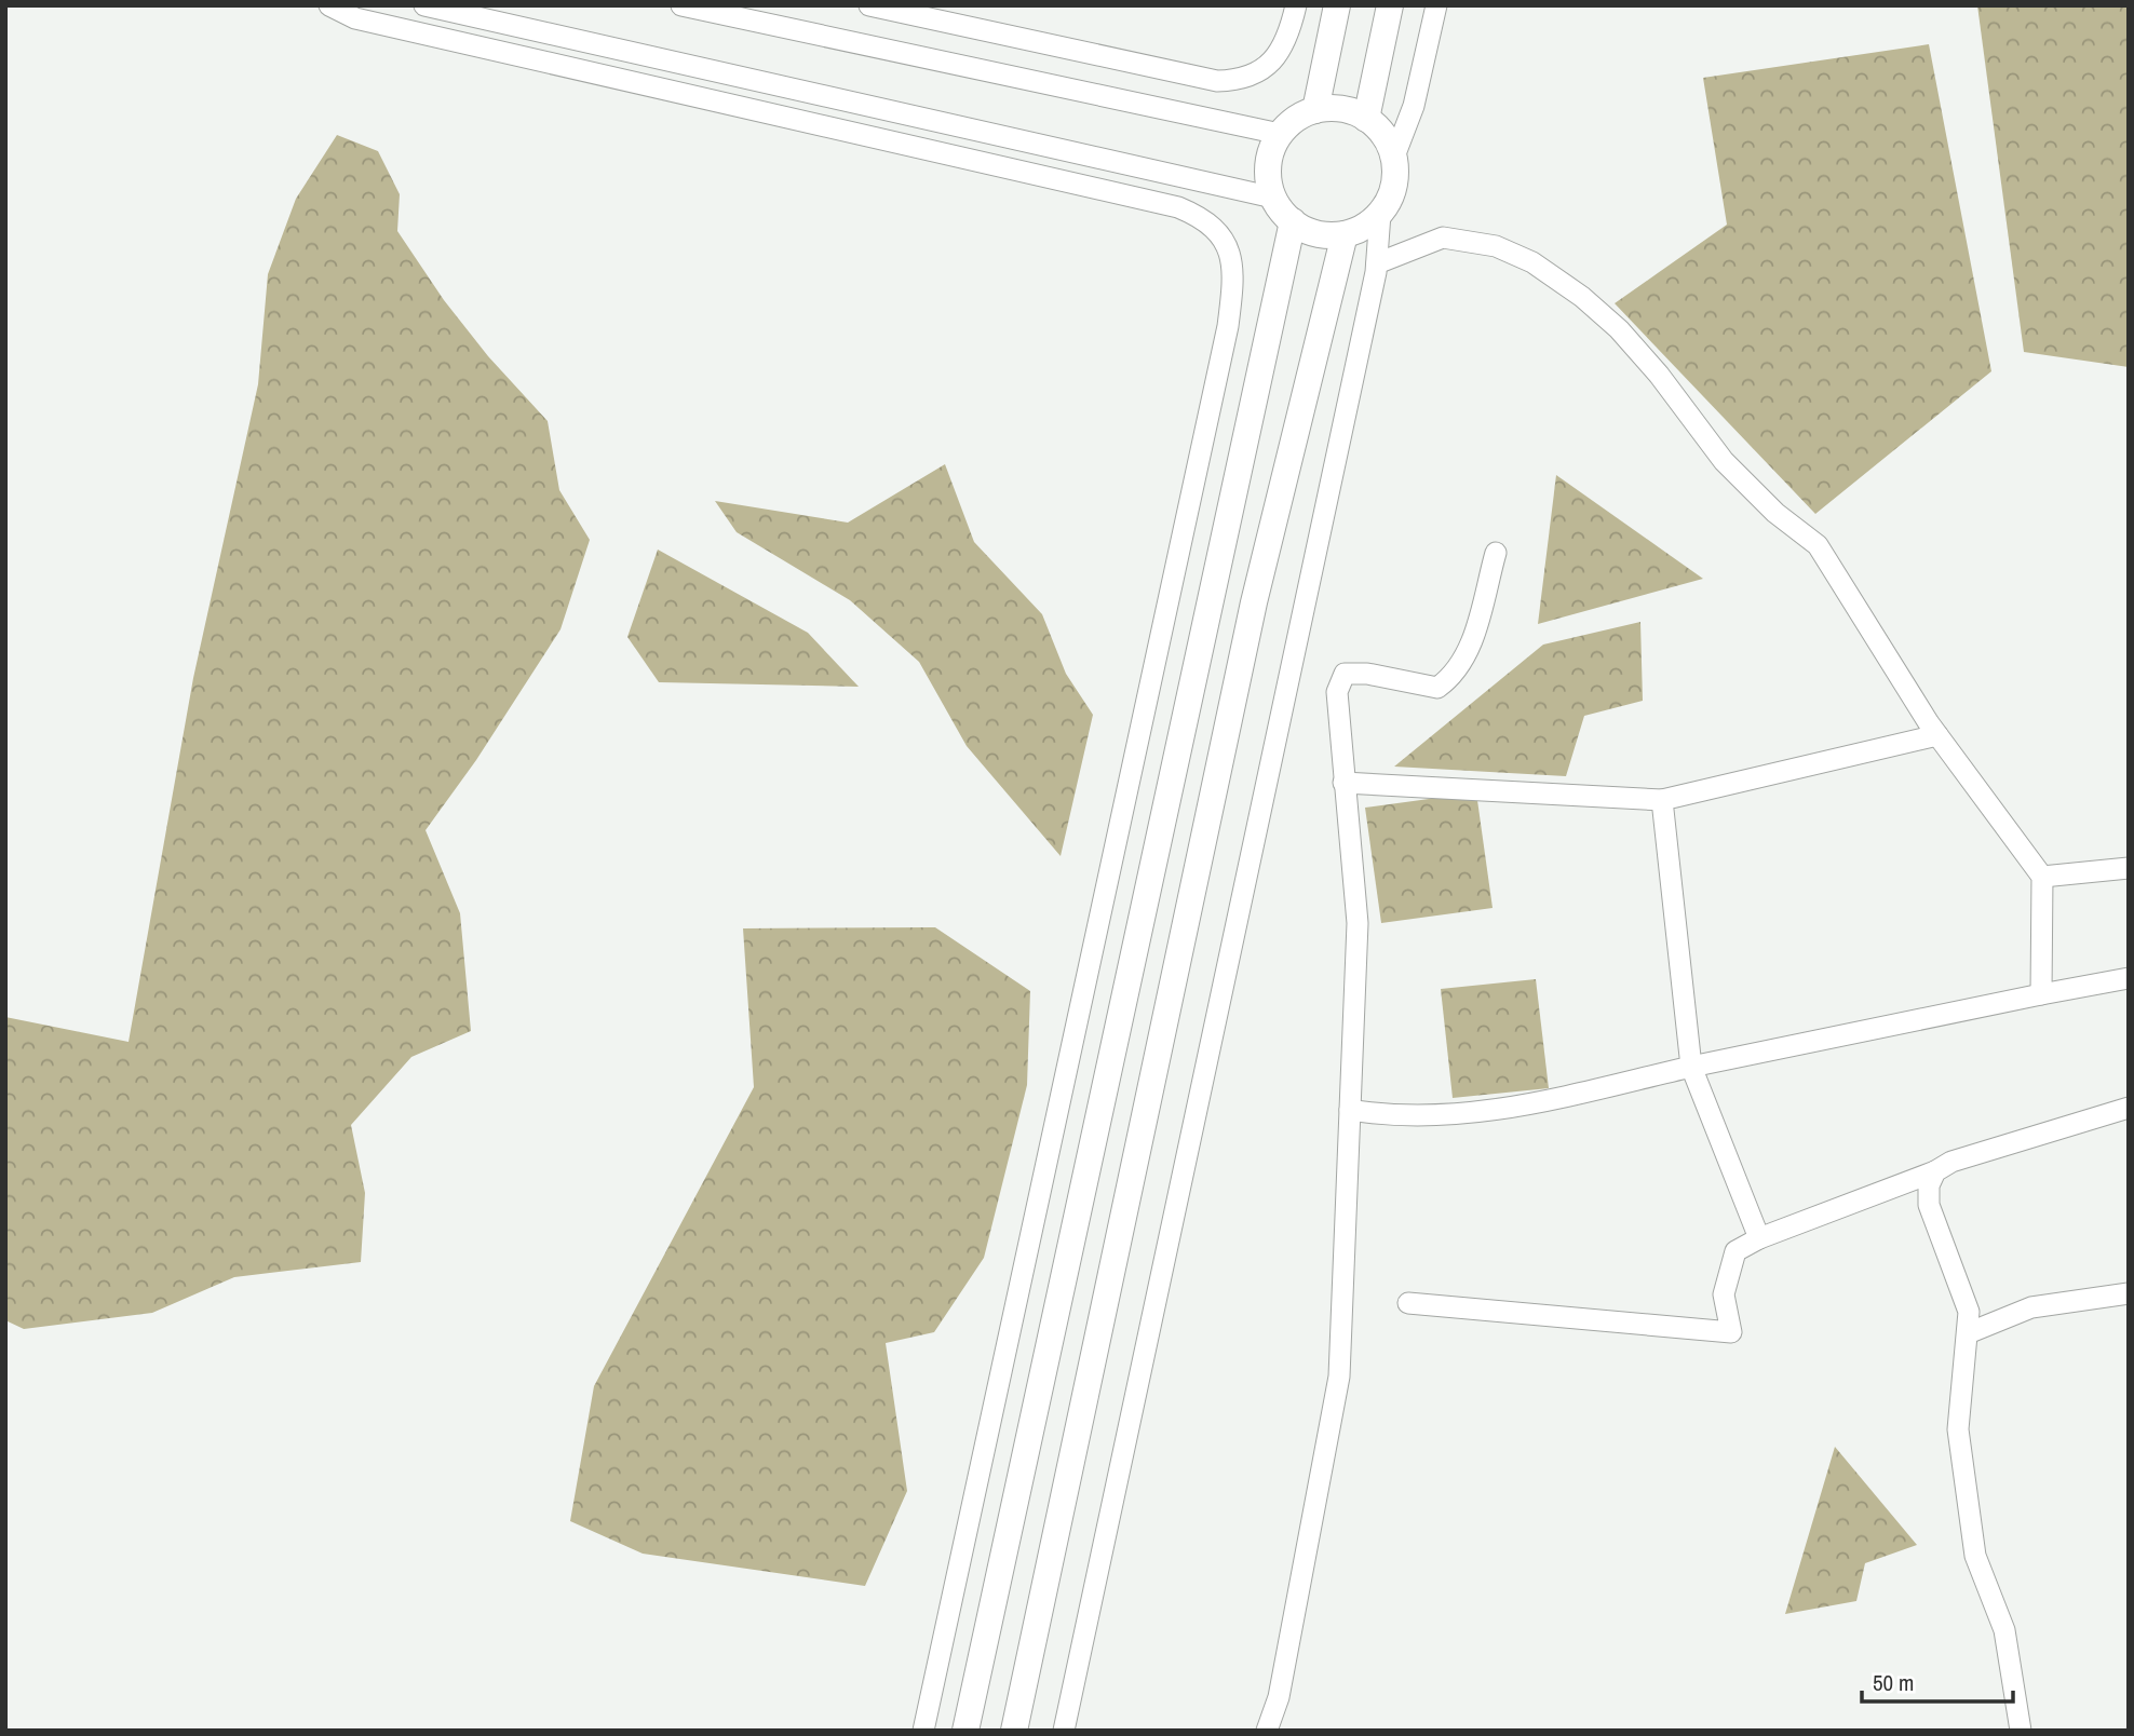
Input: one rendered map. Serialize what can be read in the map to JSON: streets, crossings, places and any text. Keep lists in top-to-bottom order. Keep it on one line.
{"scale_bar":"50 m"}
